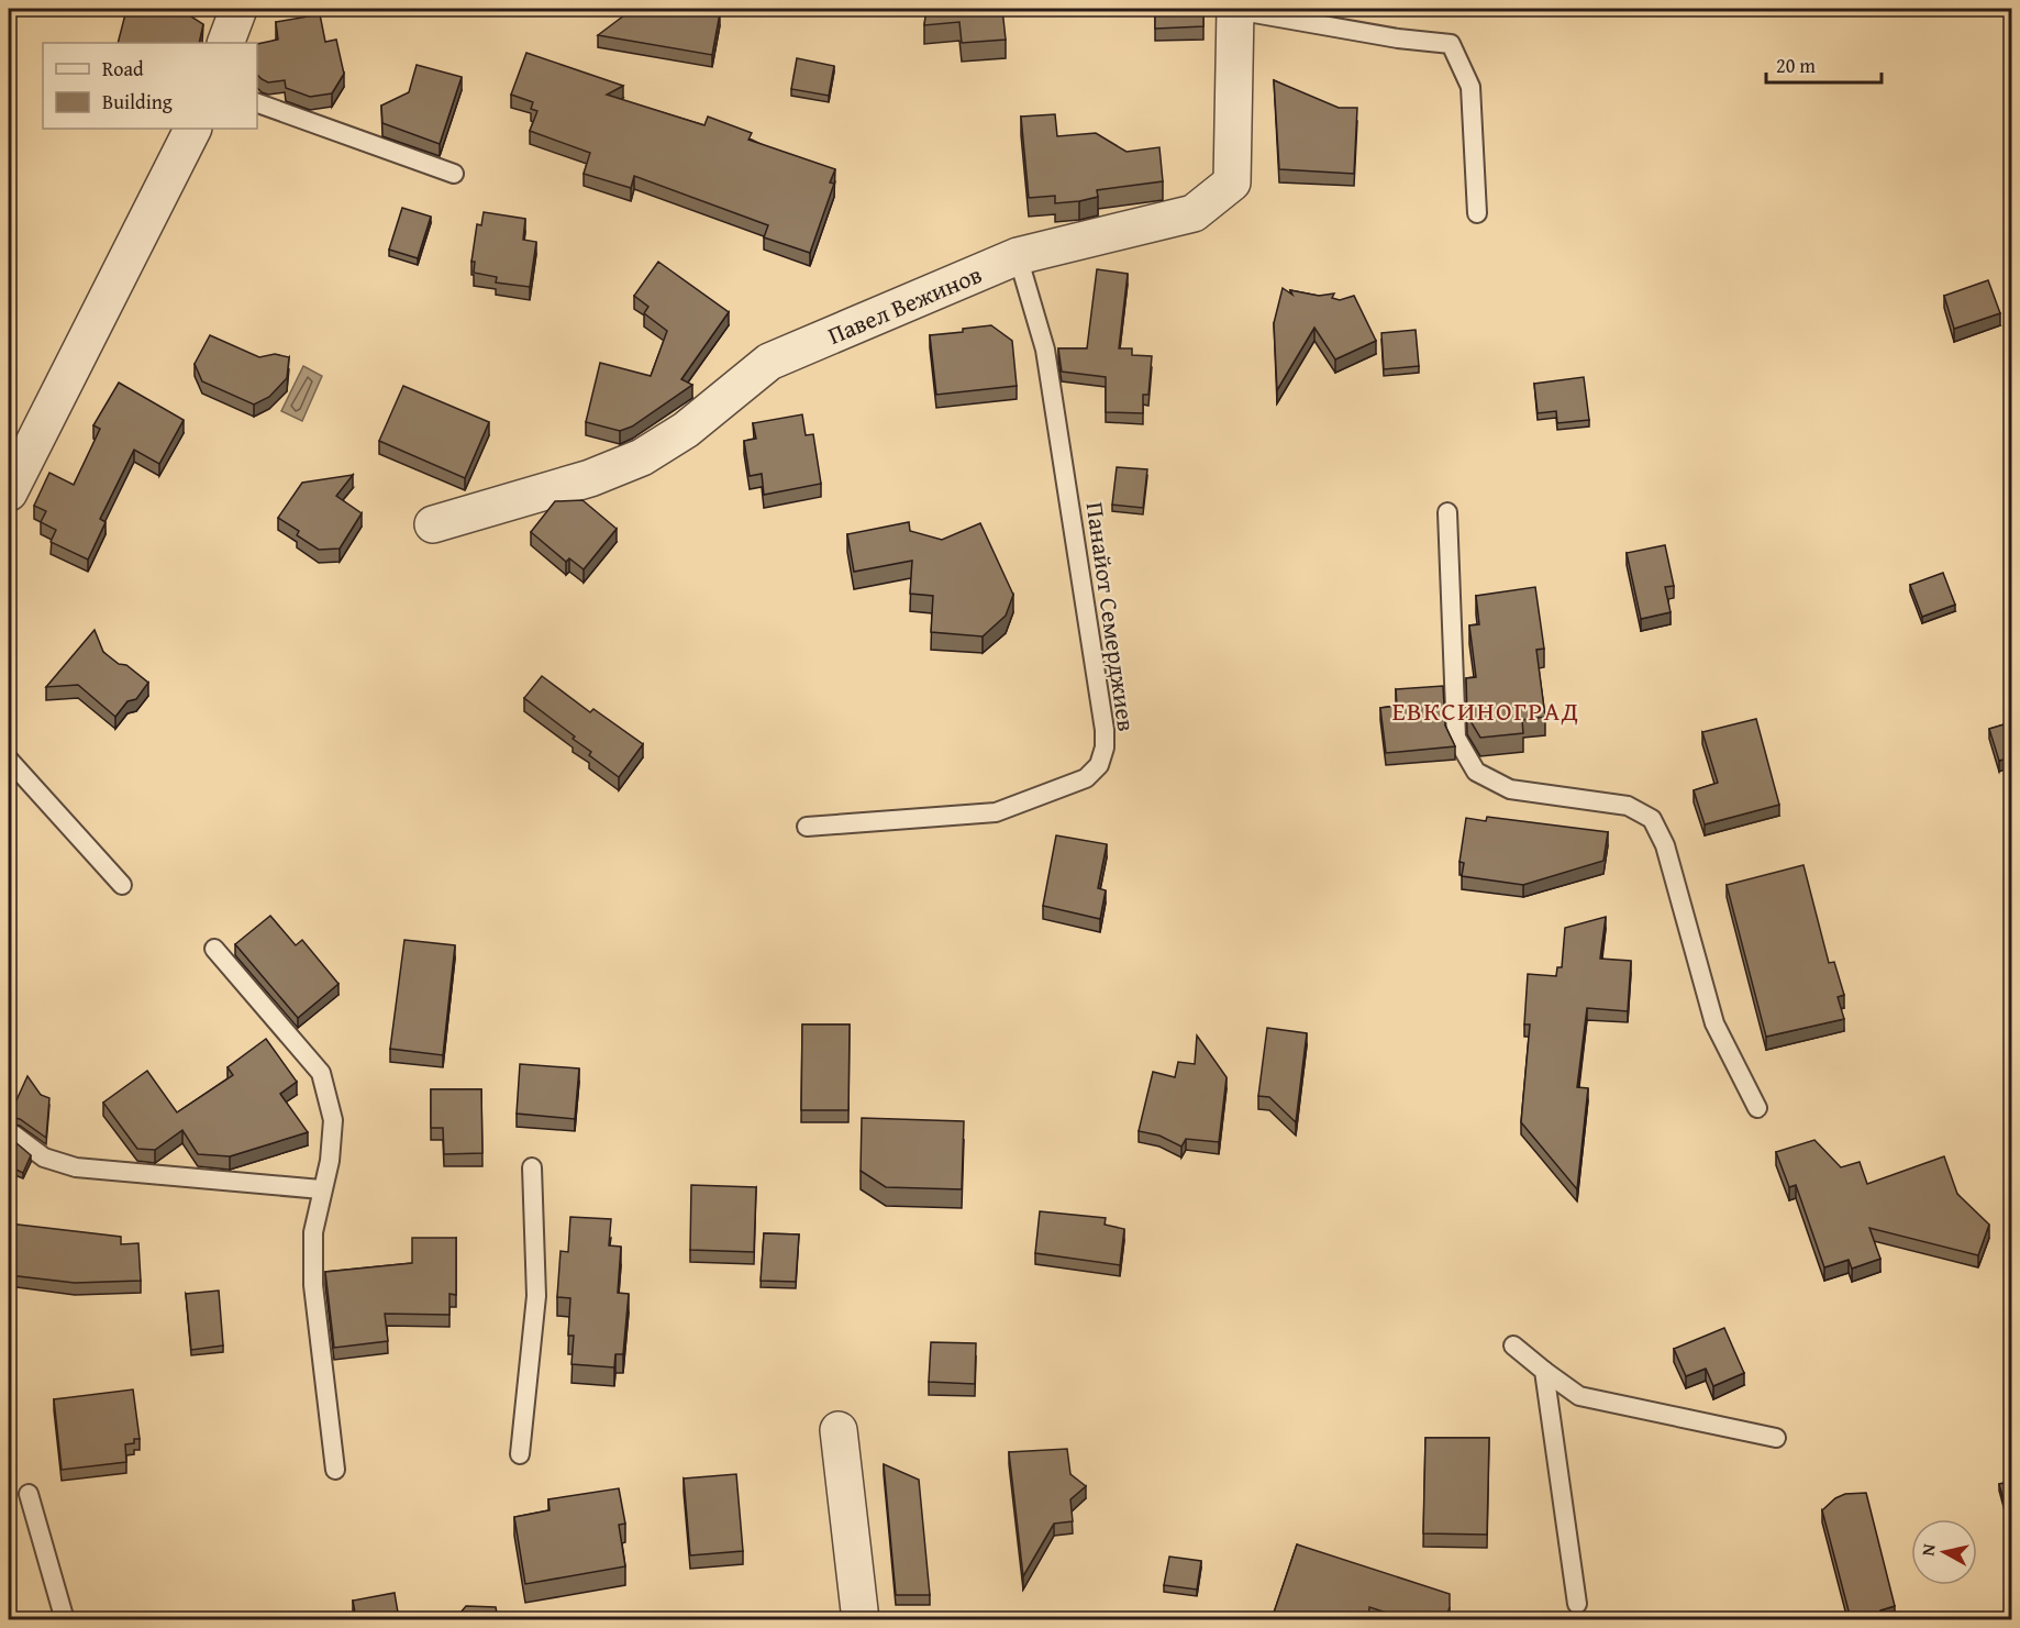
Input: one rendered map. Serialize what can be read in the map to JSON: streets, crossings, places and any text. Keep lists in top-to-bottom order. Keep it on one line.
{"streets":{"street":["Павел Вежинов"],"lane":["Панайот Семерджиев"]},"crossings":[["Павел Вежинов","Панайот Семерджиев"]],"districts":["ЕВКСИНОГРАД"],"legend":["Road","Building"],"scale_bar":"20 m","north":"left"}
